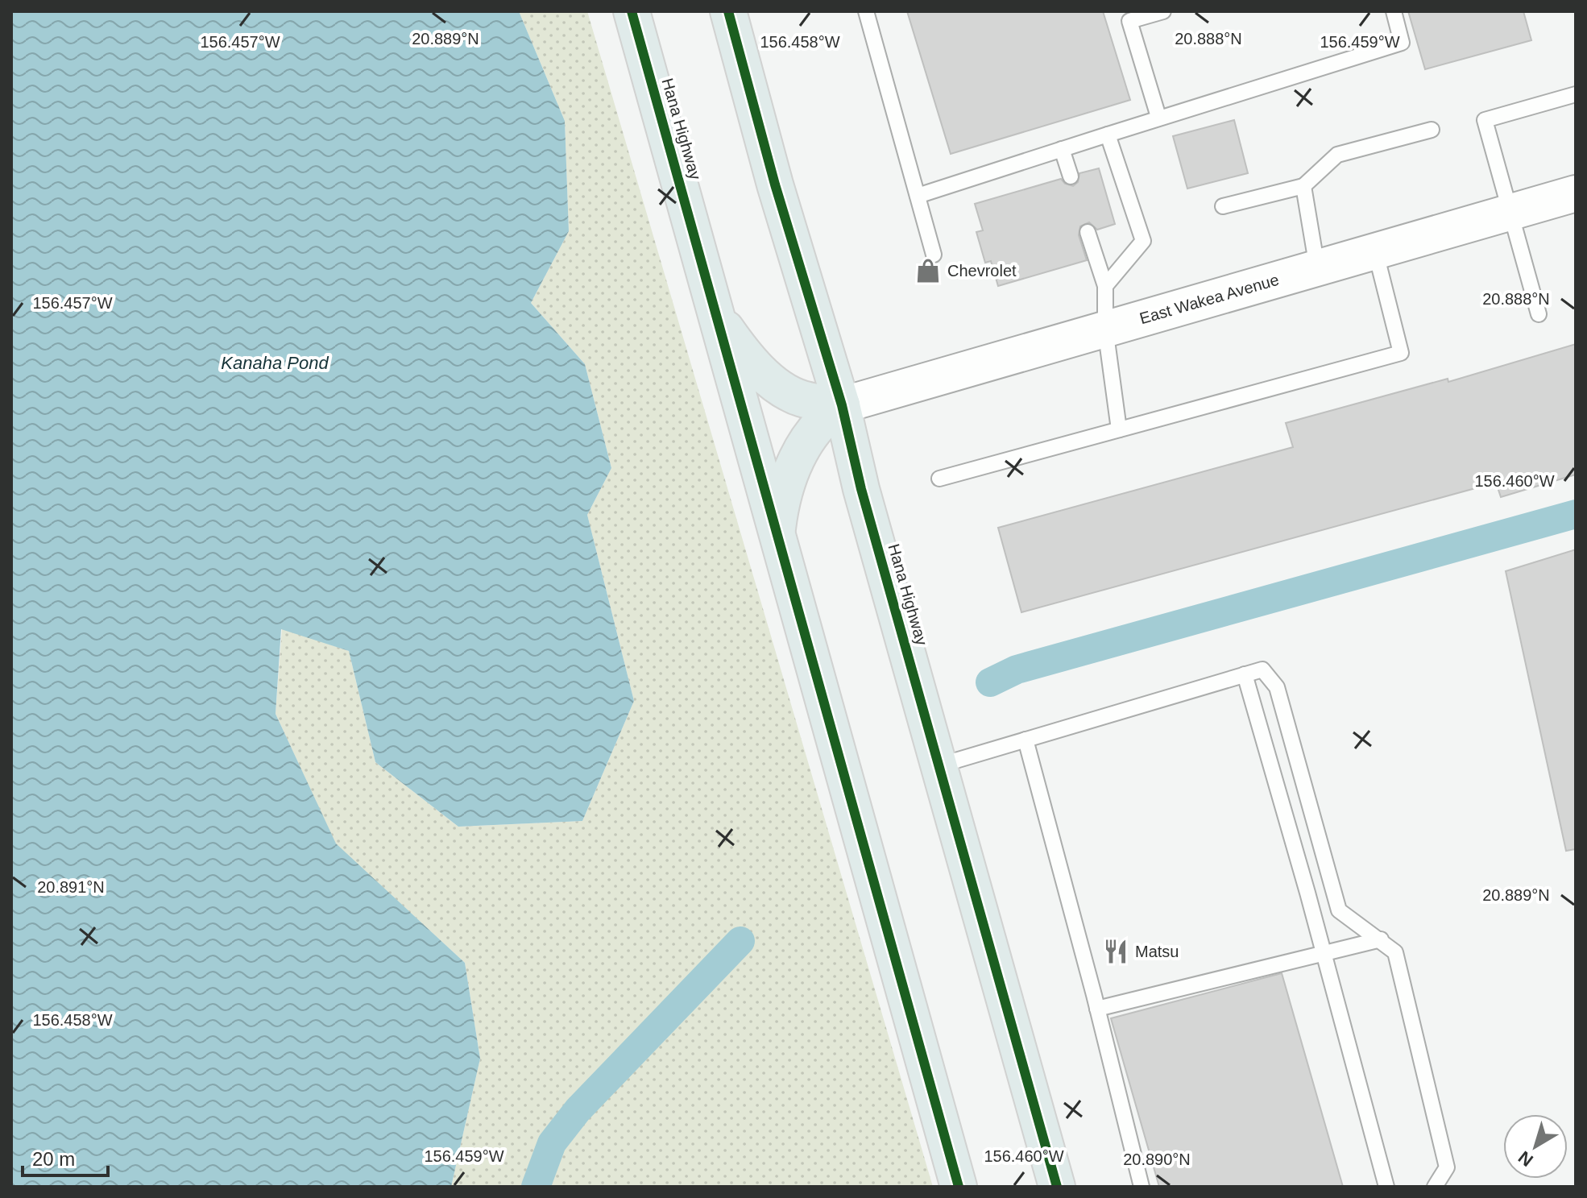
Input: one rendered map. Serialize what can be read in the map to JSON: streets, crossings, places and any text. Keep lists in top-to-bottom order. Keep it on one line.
{"streets":{"main road":["Hana Highway"],"street":["East Wakea Avenue"]},"crossings":[["Hana Highway","East Wakea Avenue"]],"water":["Kanaha Pond"],"places":{"shop":["Chevrolet"],"restaurant":["Matsu"]},"scale_bar":"20 m","north":"bottom left","coordinates":["20.889°N","20.888°N","156.457°W","156.458°W","156.459°W","156.460°W","20.891°N","20.890°N"]}
